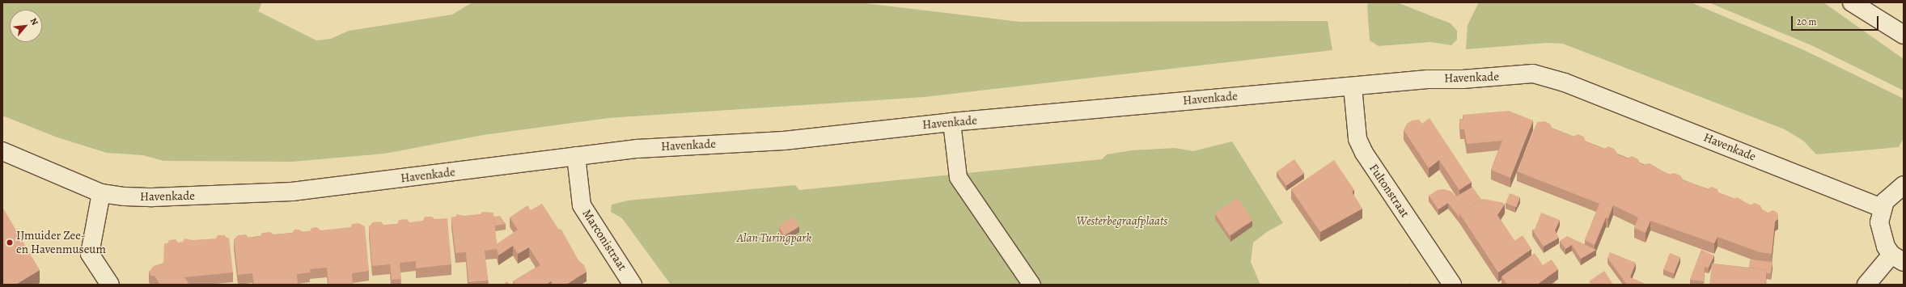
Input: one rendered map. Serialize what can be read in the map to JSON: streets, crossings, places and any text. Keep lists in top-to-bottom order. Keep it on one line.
{"streets":{"street":["Havenkade","Fultonstraat","Marconistraat"]},"crossings":[["Havenkade","Fultonstraat"],["Havenkade","Marconistraat"]],"parks":["Westerbegraafplaats","Alan Turingpark"],"places":["IJmuider Zee- en Havenmuseum"],"scale_bar":"20 m","north":"top right"}
